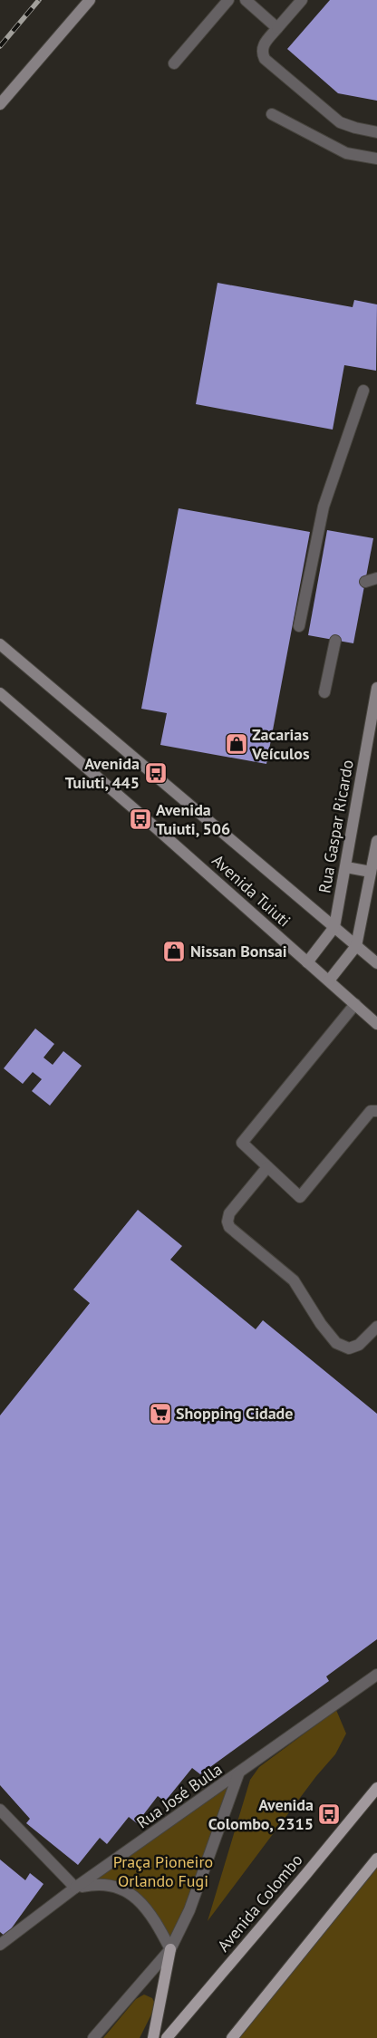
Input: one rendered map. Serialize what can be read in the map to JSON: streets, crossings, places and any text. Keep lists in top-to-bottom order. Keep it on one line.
{"streets":{"main road":["Rua Gaspar Ricardo","Avenida Tuiuti","Avenida Colombo"],"street":["Rua José Bulla"]},"crossings":[["Rua Gaspar Ricardo","Avenida Tuiuti"]],"parks":["Praça Pioneiro Orlando Fugi"],"places":{"shop":["Zacarias Veículos","Nissan Bonsai"],"bus stop":["Avenida Tuiuti, 445","Avenida Tuiuti, 506","Avenida Colombo, 2315"],"supermarket":["Shopping Cidade"]}}
